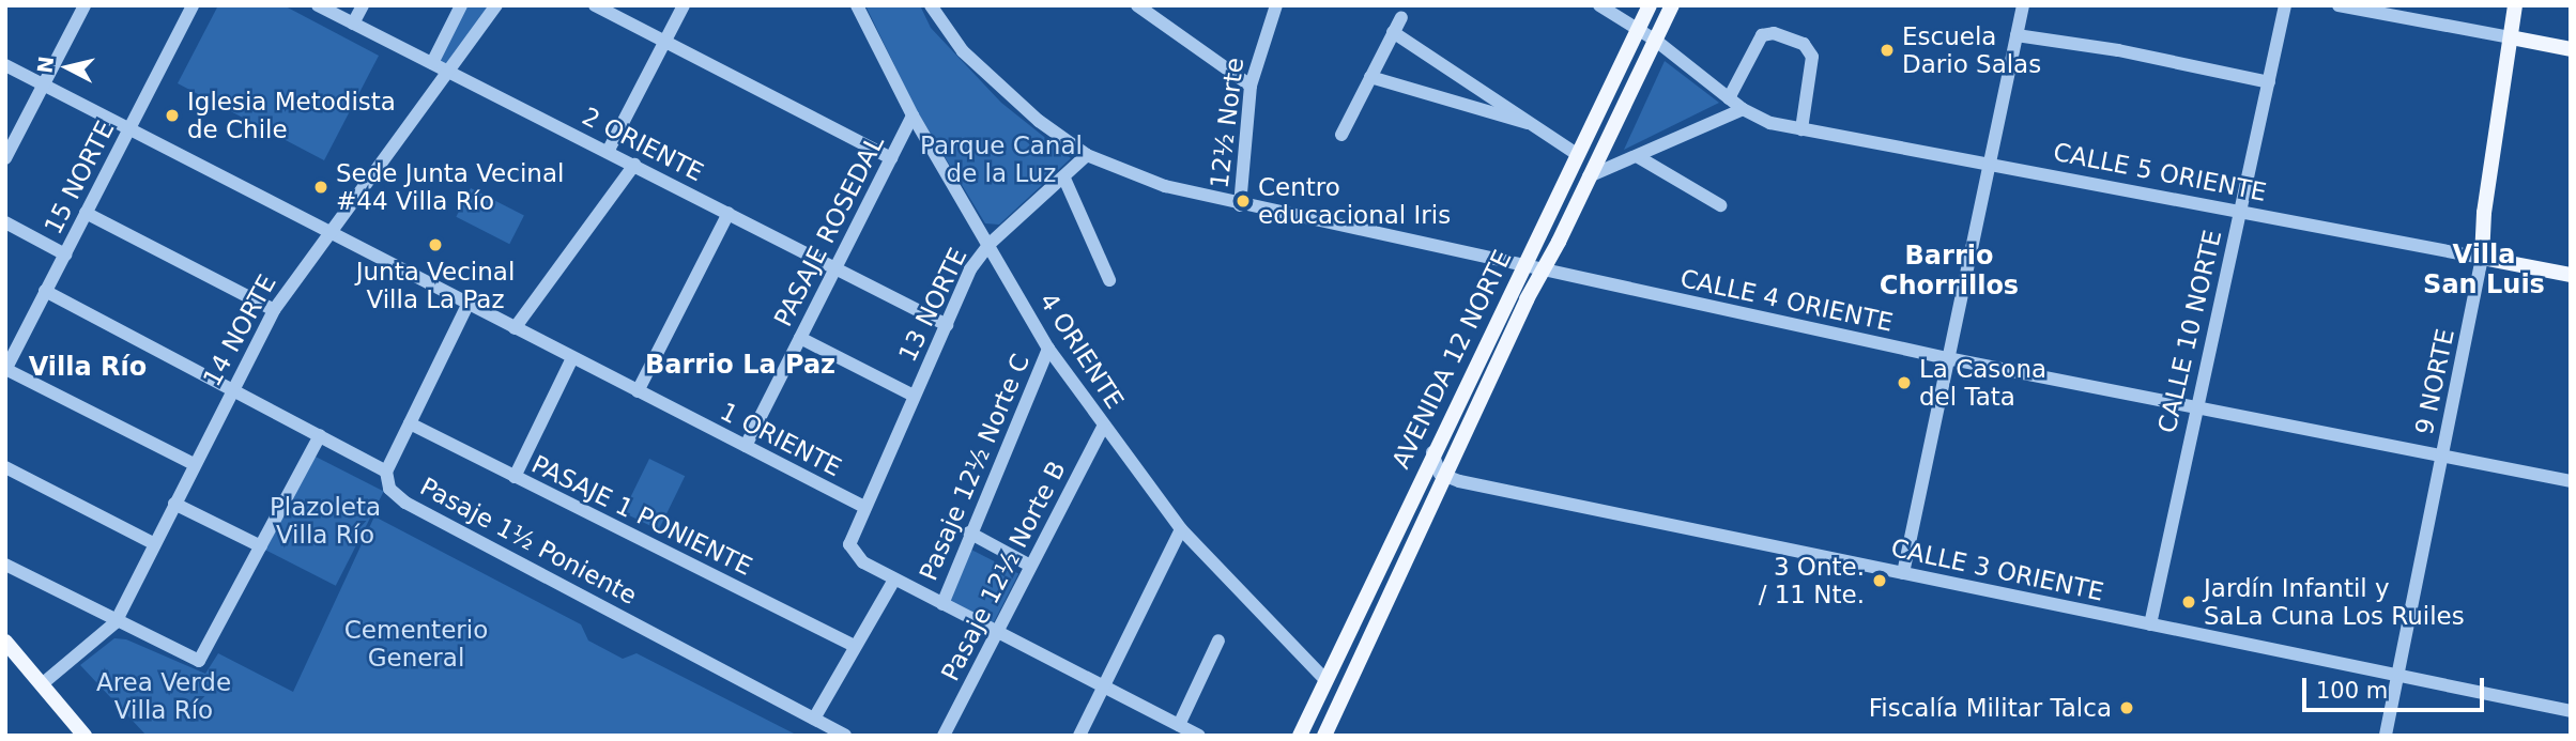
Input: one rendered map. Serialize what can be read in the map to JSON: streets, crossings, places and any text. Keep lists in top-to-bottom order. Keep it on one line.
{"streets":{"main road":["CALLE 5 ORIENTE","AVENIDA 12 NORTE","9 NORTE"],"street":["12½ Norte","2 ORIENTE","15 NORTE","PASAJE ROSEDAL","CALLE 4 ORIENTE","13 NORTE","14 NORTE","CALLE 10 NORTE","4 ORIENTE","1 ORIENTE","Pasaje 12½ Norte C","PASAJE 1 PONIENTE","Pasaje 1½ Poniente","CALLE 3 ORIENTE","Pasaje 12½ Norte B"]},"crossings":[["12½ Norte","CALLE 4 ORIENTE"],["2 ORIENTE","PASAJE ROSEDAL"],["2 ORIENTE","13 NORTE"],["2 ORIENTE","14 NORTE"],["CALLE 5 ORIENTE","CALLE 10 NORTE"],["CALLE 5 ORIENTE","AVENIDA 12 NORTE"],["CALLE 5 ORIENTE","9 NORTE"],["15 NORTE","1 ORIENTE"],["PASAJE ROSEDAL","4 ORIENTE"],["PASAJE ROSEDAL","1 ORIENTE"],["CALLE 4 ORIENTE","13 NORTE"],["CALLE 4 ORIENTE","CALLE 10 NORTE"],["CALLE 4 ORIENTE","AVENIDA 12 NORTE"],["CALLE 4 ORIENTE","9 NORTE"],["13 NORTE","4 ORIENTE"],["13 NORTE","1 ORIENTE"],["14 NORTE","1 ORIENTE"],["CALLE 10 NORTE","CALLE 3 ORIENTE"],["4 ORIENTE","AVENIDA 12 NORTE"],["4 ORIENTE","Pasaje 12½ Norte C"],["4 ORIENTE","Pasaje 12½ Norte B"],["AVENIDA 12 NORTE","CALLE 3 ORIENTE"],["9 NORTE","CALLE 3 ORIENTE"]],"districts":["Villa San Luis","Barrio Chorrillos","Barrio La Paz","Villa Río"],"parks":["Parque Canal de la Luz","Plazoleta Villa Río","Cementerio General","Area Verde Villa Río"],"places":["Escuela Dario Salas","Iglesia Metodista de Chile","Sede Junta Vecinal #44 Villa Río","Centro educacional Iris","Junta Vecinal Villa La Paz","La Casona del Tata","3 Onte. / 11 Nte.","Jardín Infantil y SaLa Cuna Los Ruiles","Fiscalía Militar Talca"],"scale_bar":"100 m","north":"left"}
